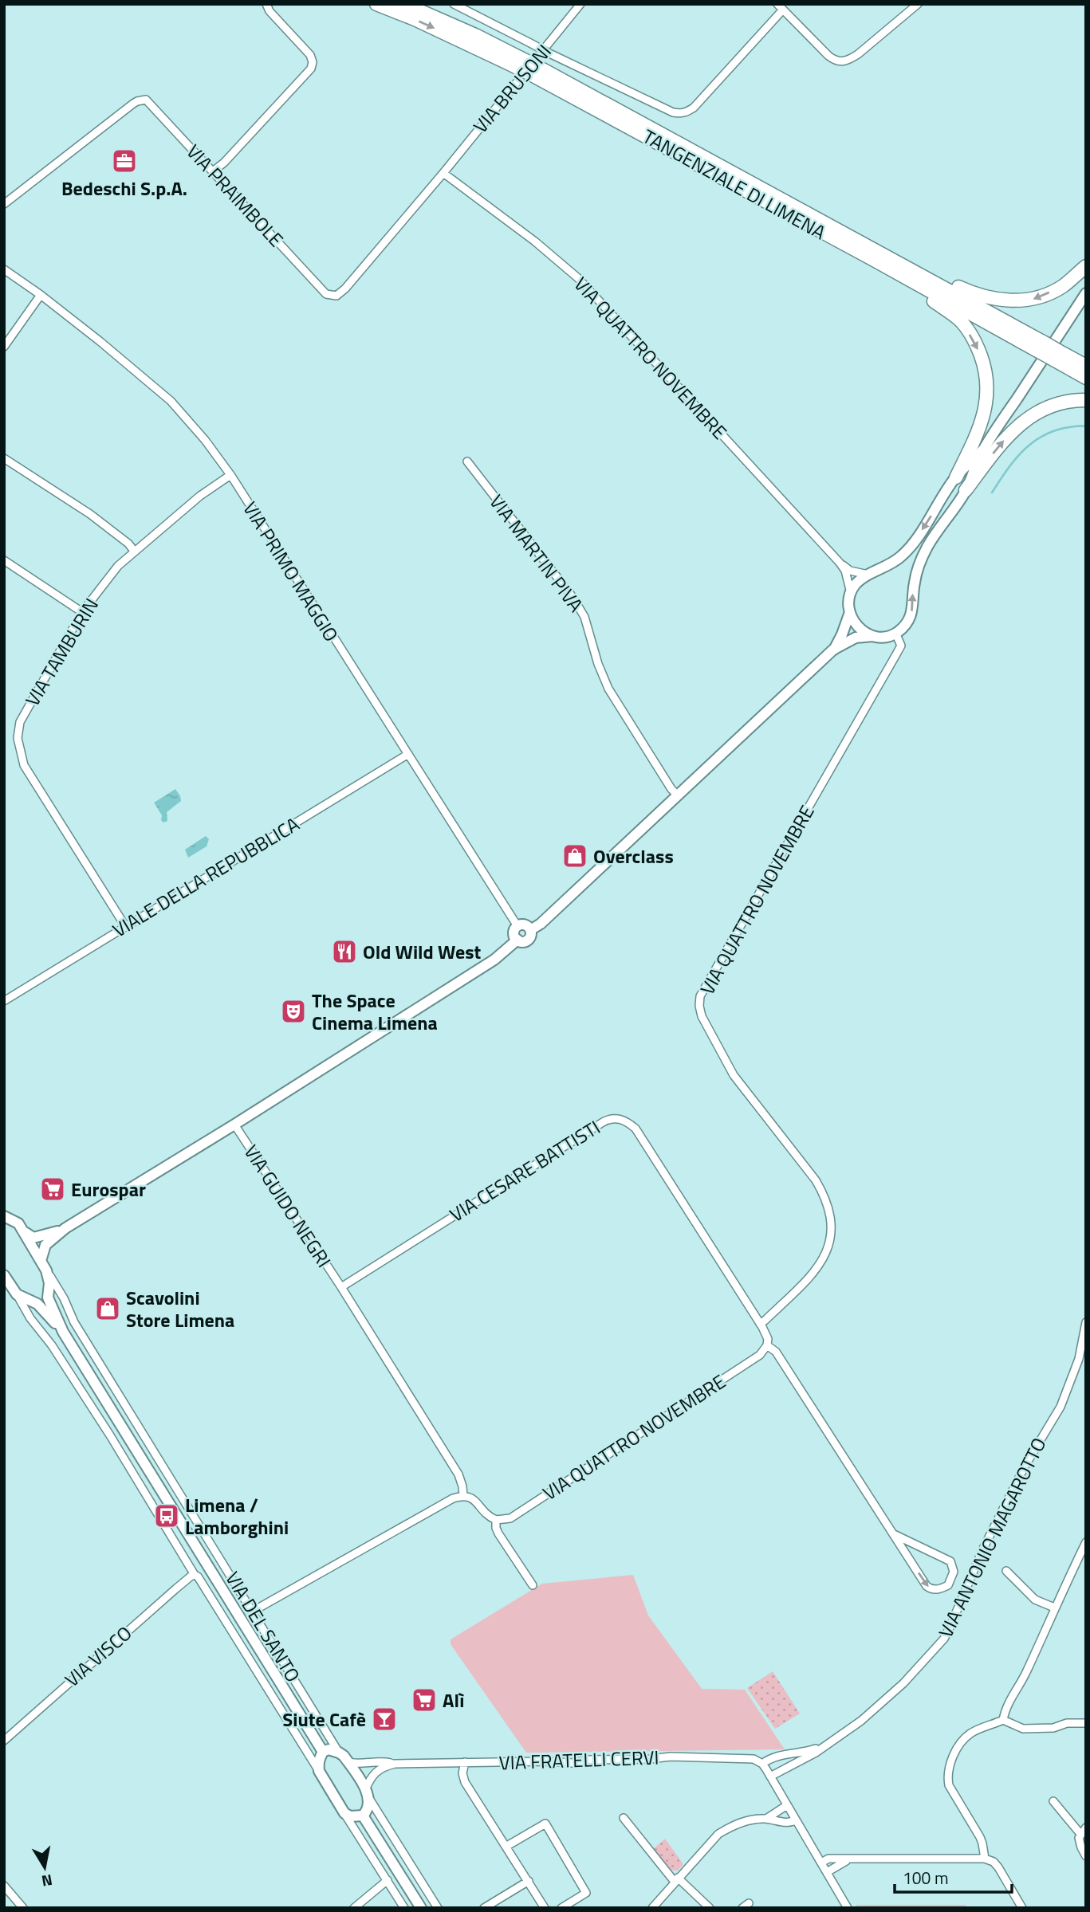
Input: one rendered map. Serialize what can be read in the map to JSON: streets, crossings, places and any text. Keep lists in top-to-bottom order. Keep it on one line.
{"streets":{"highway":["TANGENZIALE DI LIMENA"],"street":["VIA BRUSONI","VIA PRAIMBOLE","VIA QUATTRO NOVEMBRE","VIA MARTIN PIVA","VIA PRIMO MAGGIO","VIA TAMBURIN","VIALE DELLA REPUBBLICA","VIA CESARE BATTISTI","VIA GUIDO NEGRI","VIA ANTONIO MAGAROTTO","VIA DEL SANTO","VIA VISCO","VIA FRATELLI CERVI"]},"crossings":[["VIA BRUSONI","VIA PRAIMBOLE"],["VIA BRUSONI","VIA QUATTRO NOVEMBRE"],["VIA PRAIMBOLE","VIA QUATTRO NOVEMBRE"],["VIA QUATTRO NOVEMBRE","VIA CESARE BATTISTI"],["VIA PRIMO MAGGIO","VIA TAMBURIN"],["VIA PRIMO MAGGIO","VIALE DELLA REPUBBLICA"],["VIA TAMBURIN","VIALE DELLA REPUBBLICA"],["VIA CESARE BATTISTI","VIA GUIDO NEGRI"],["VIA ANTONIO MAGAROTTO","VIA FRATELLI CERVI"],["VIA DEL SANTO","VIA VISCO"],["VIA DEL SANTO","VIA FRATELLI CERVI"]],"places":{"office":["Bedeschi S.p.A."],"shop":["Overclass","Scavolini Store Limena"],"restaurant":["Old Wild West"],"theatre":["The Space Cinema Limena"],"supermarket":["Eurospar","Alì"],"bus stop":["Limena / Lamborghini"],"bar":["Siute Cafè"]},"scale_bar":"100 m","north":"bottom"}
